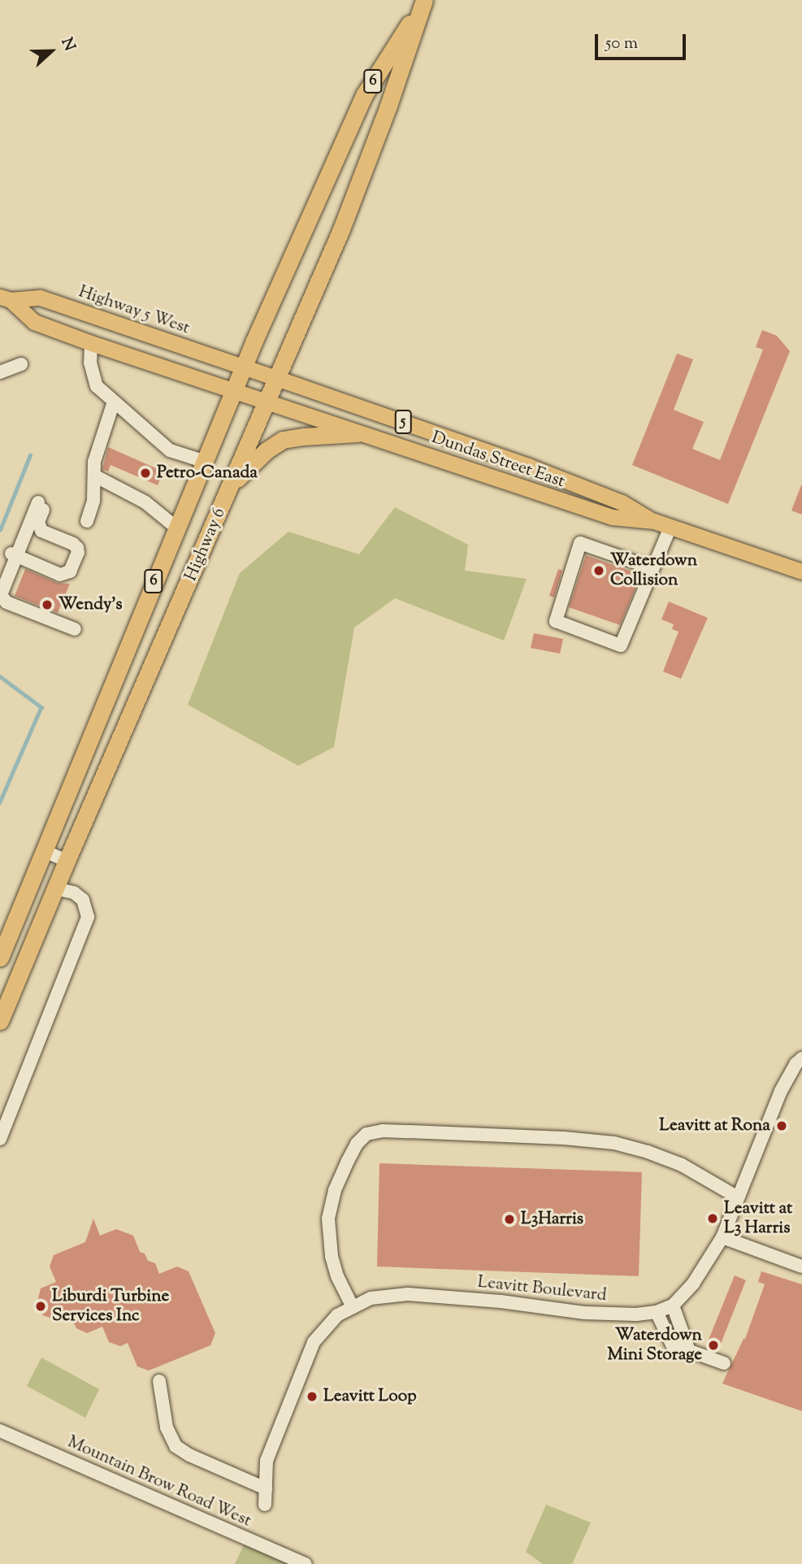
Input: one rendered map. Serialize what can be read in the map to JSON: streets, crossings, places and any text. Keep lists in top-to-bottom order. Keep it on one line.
{"streets":{"highway":["6","Highway 6"],"main road":["Highway 5 West","5","Dundas Street East"],"street":["Leavitt Boulevard","Mountain Brow Road West"]},"crossings":[["Highway 5 West","5"],["Highway 5 West","Highway 6"],["5","Dundas Street East"],["5","Highway 6"],["Dundas Street East","Highway 6"]],"places":["Petro-Canada","Waterdown Collision","Wendy's","Leavitt at Rona","Leavitt at L3 Harris","L3Harris","Liburdi Turbine Services Inc","Waterdown Mini Storage","Leavitt Loop"],"scale_bar":"50 m","north":"right"}
